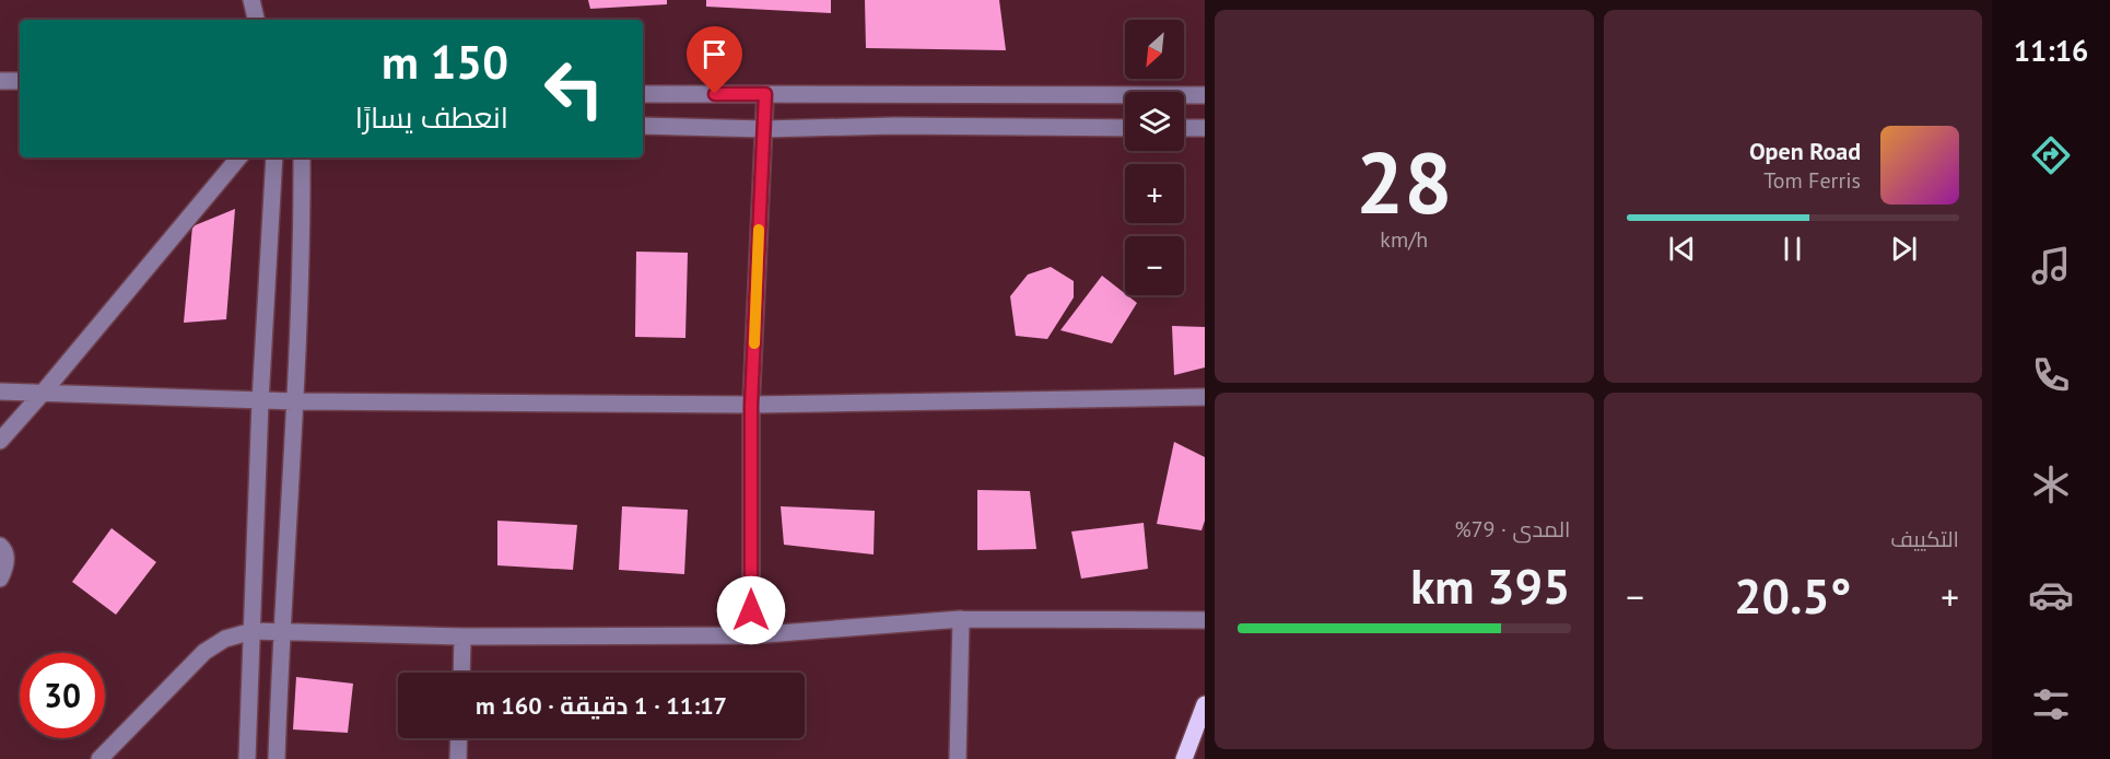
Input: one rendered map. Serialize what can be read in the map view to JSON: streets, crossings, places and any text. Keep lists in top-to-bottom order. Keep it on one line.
{"north":"bottom left","page":{"tabs":"11:16","tile":[["28","km/h"],"التكييف",["المدى · 79%","395 km"]],"map_buttons":["+","−"],"turn":["150 m","انعطف يسارًا"],"song":["Open Road","Tom Ferris"],"heat":["−","20.5°","+"],"limit":"30","trip":"11:17 · 1 دقيقة · 160 m"}}
